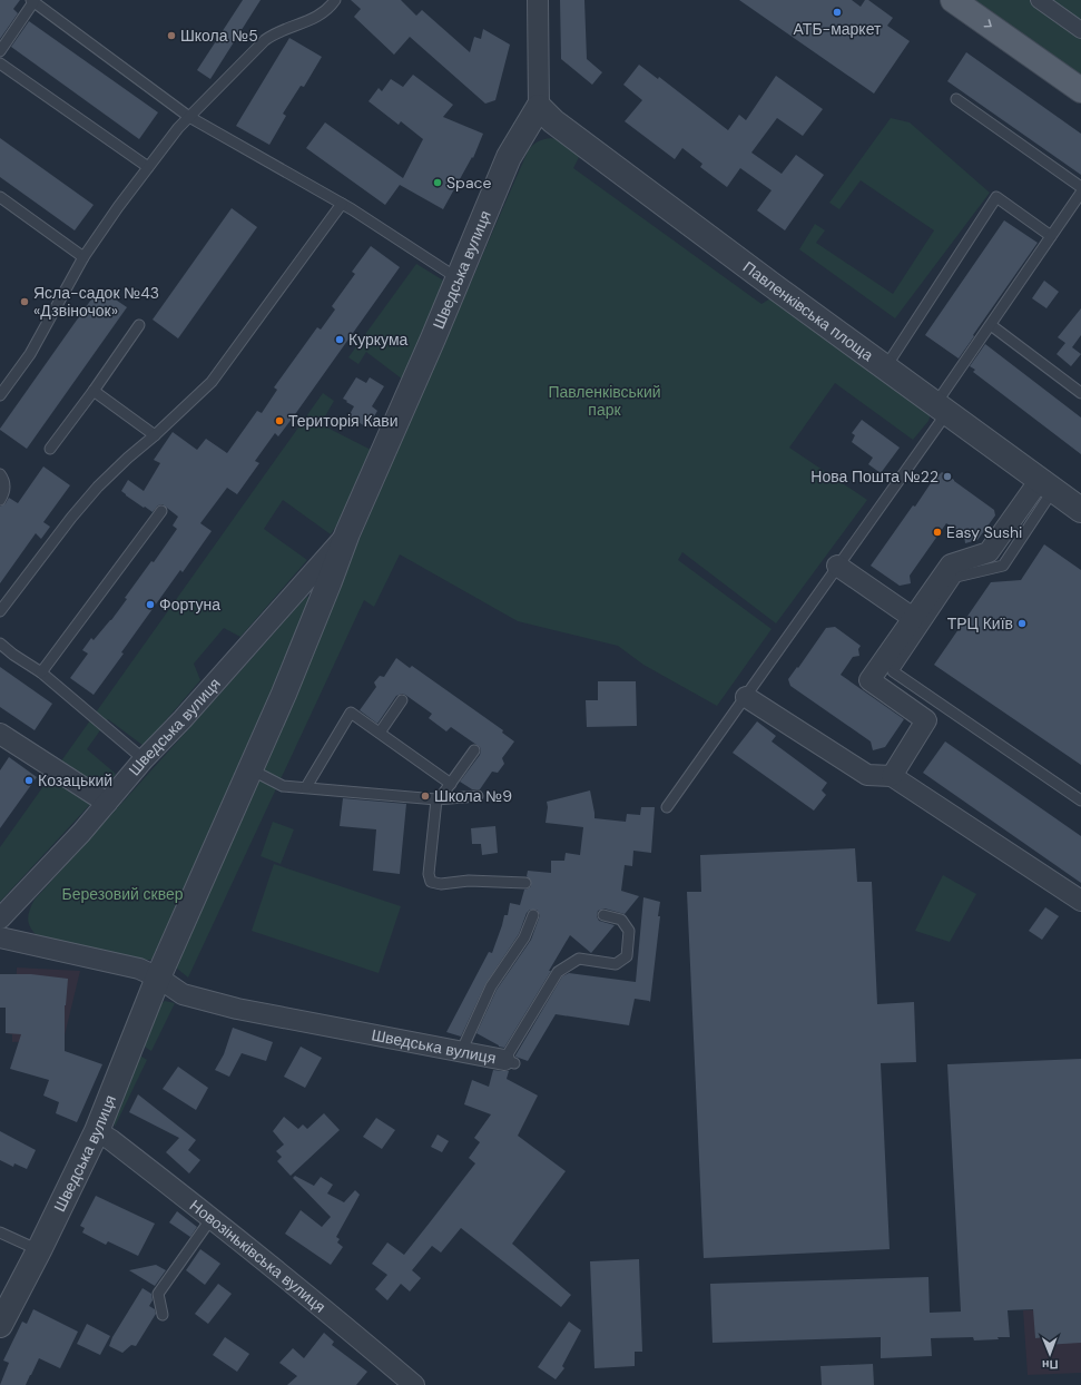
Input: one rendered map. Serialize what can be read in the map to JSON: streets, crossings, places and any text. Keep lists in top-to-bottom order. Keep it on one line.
{"streets":{"street":["Шведська вулиця","Павленківська площа","Новозіньківська вулиця"]},"crossings":[["Шведська вулиця","Павленківська площа"],["Шведська вулиця","Новозіньківська вулиця"]],"parks":["Павленківський парк","Березовий сквер"],"places":["АТБ-маркет","Школа №5","Space","Ясла-садок №43 «Дзвіночок»","Куркума","Територія Кави","Нова Пошта №22","Easy Sushi","Фортуна","ТРЦ Київ","Козацький","Школа №9"],"north":"bottom"}
